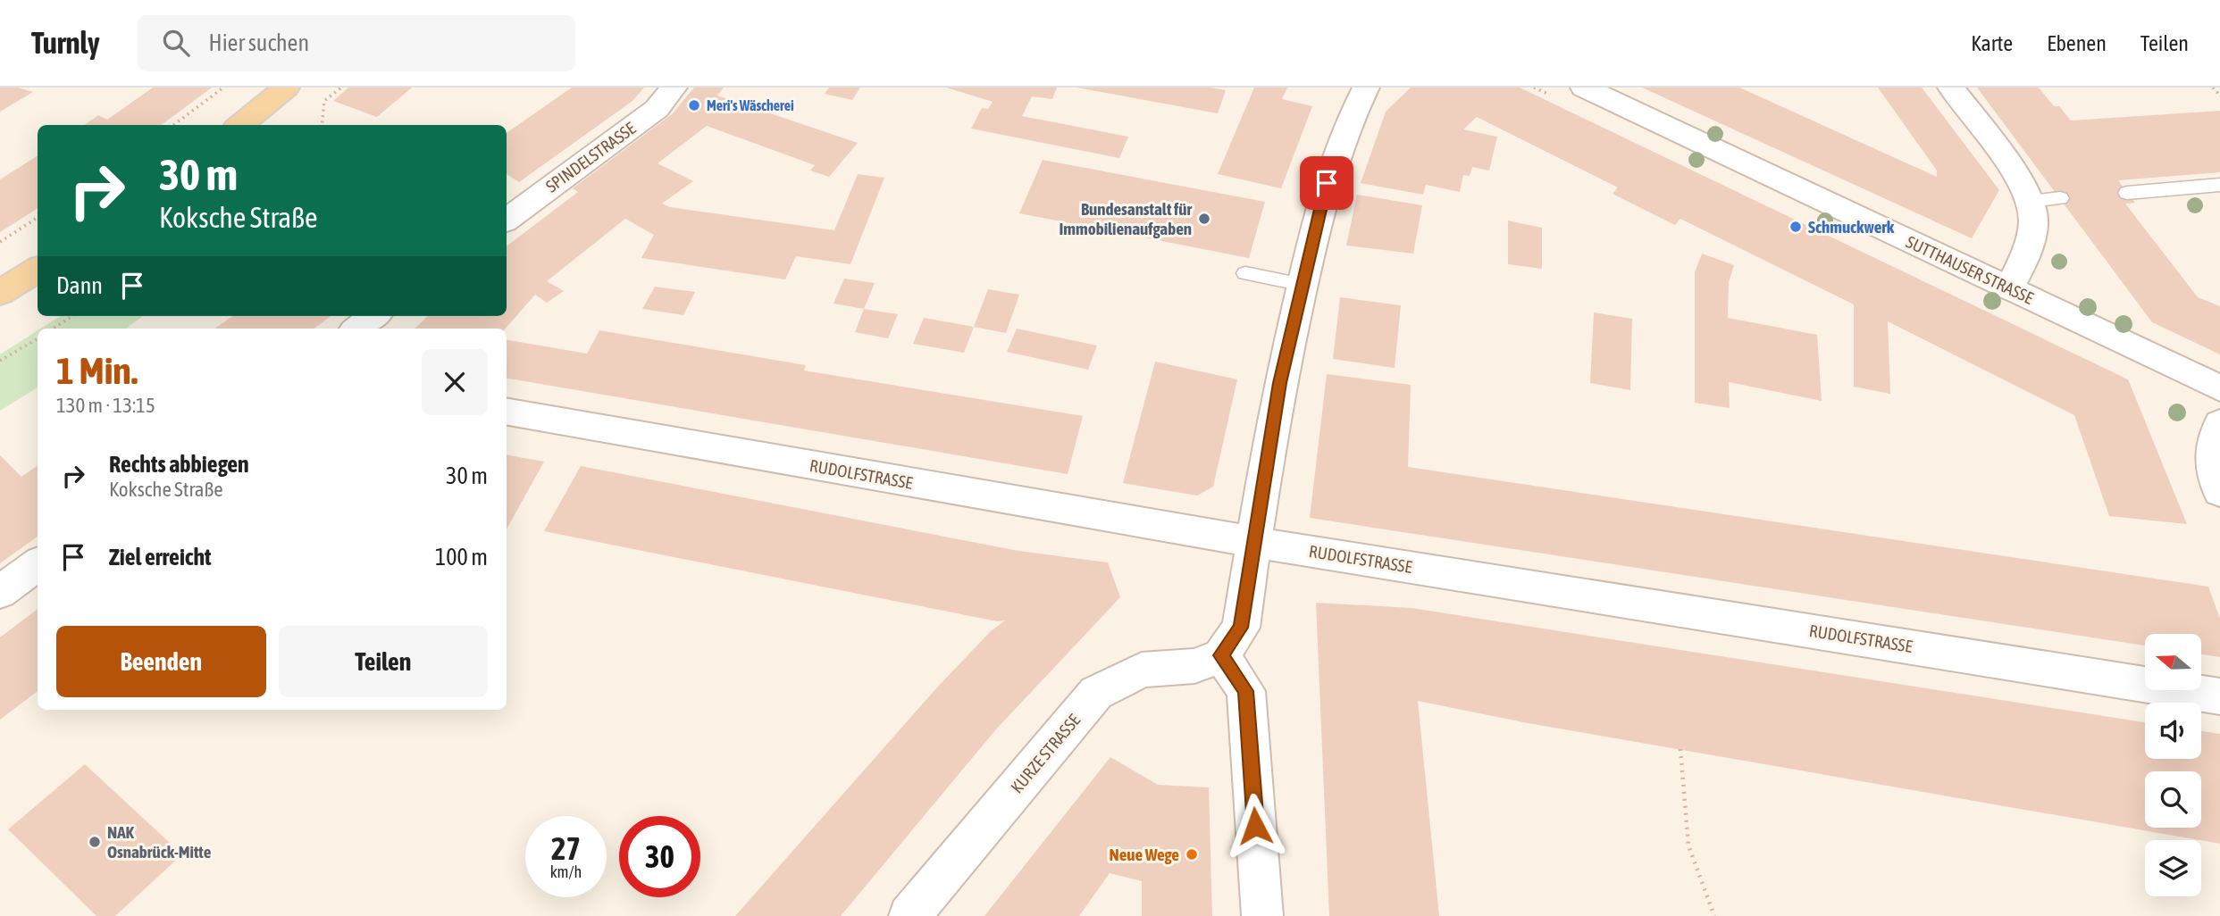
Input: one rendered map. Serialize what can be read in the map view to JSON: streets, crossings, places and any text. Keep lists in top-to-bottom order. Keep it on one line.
{"streets":{"street":["SPINDELSTRASSE","SUTTHAUSER STRASSE","RUDOLFSTRASSE","KURZE STRASSE"]},"places":["Meri's Wäscherei","Bundesanstalt für Immobilienaufgaben","Schmuckwerk","NAK Osnabrück-Mitte","Neue Wege"],"north":"left","page":{"header":"Turnly","search":"Hier suchen","nav":["Karte","Ebenen","Teilen"],"turn":["30 m","Koksche Straße"],"then":"Dann","heading":["1 Min.","130 m · 13:15"],"list":[{"name":"Rechts abbiegen","note":"Koksche Straße","value":"30 m"},{"name":"Ziel erreicht","value":"100 m"}],"buttons":["Beenden","Teilen"],"speed":"27 km/h","limit":"30"}}
